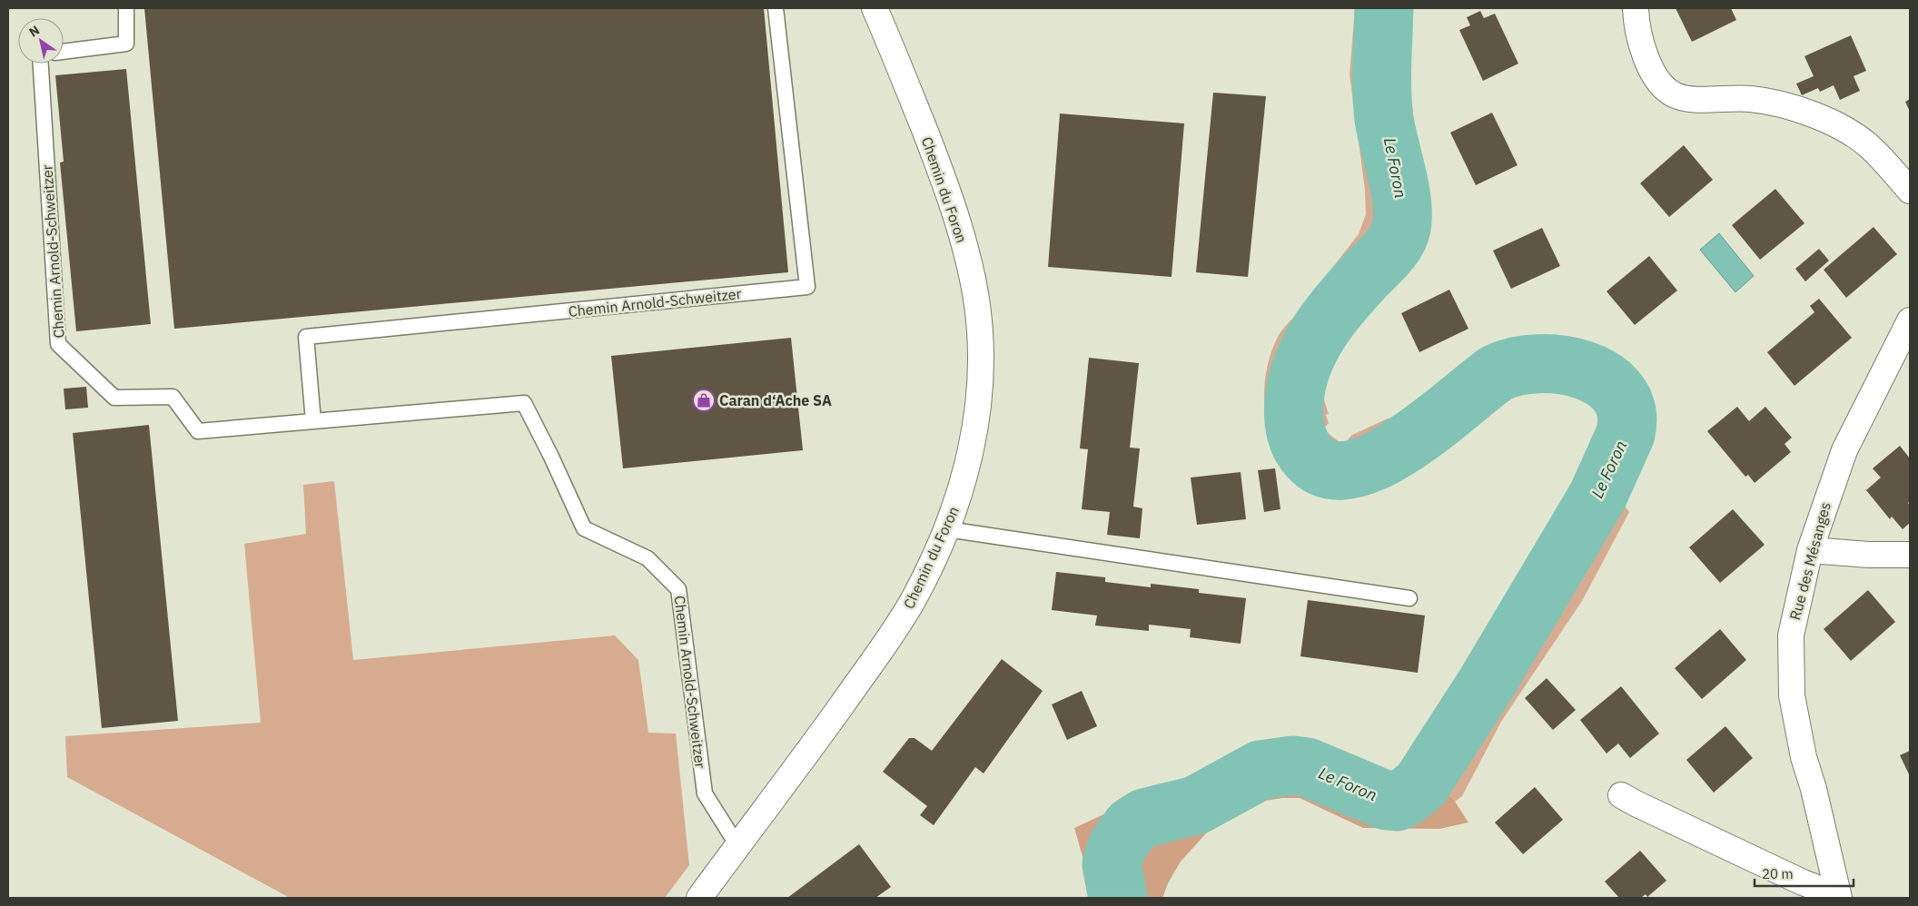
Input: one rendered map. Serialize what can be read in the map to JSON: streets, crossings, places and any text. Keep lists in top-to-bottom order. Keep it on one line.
{"streets":{"street":["Chemin du Foron","Rue des Mésanges"],"lane":["Chemin Arnold-Schweitzer"]},"crossings":[["Chemin du Foron","Chemin Arnold-Schweitzer"]],"water":["Le Foron"],"places":{"shop":["Caran d‘Ache SA"]},"scale_bar":"20 m","north":"top left"}
